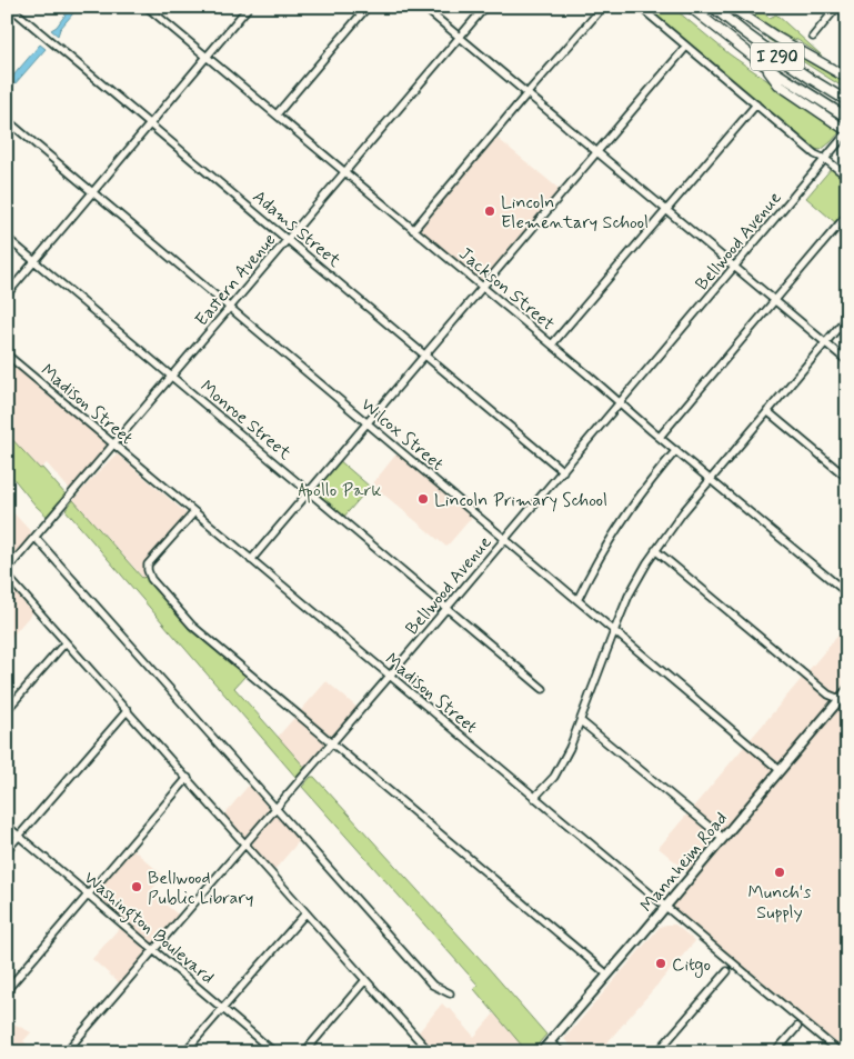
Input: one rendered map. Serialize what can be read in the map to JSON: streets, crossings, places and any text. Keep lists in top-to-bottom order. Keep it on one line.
{"streets":{"highway":["I 290"],"main road":["Mannheim Road"],"street":["Adams Street","Bellwood Avenue","Eastern Avenue","Jackson Street","Madison Street","Monroe Street","Wilcox Street","Washington Boulevard"]},"crossings":[["Adams Street","Bellwood Avenue"],["Adams Street","Eastern Avenue"],["Bellwood Avenue","Jackson Street"],["Bellwood Avenue","Madison Street"],["Bellwood Avenue","Monroe Street"],["Bellwood Avenue","Wilcox Street"],["Bellwood Avenue","Washington Boulevard"],["Eastern Avenue","Jackson Street"],["Eastern Avenue","Madison Street"],["Eastern Avenue","Monroe Street"],["Eastern Avenue","Wilcox Street"],["Madison Street","Mannheim Road"],["Wilcox Street","Mannheim Road"]],"parks":["Apollo Park"],"places":["Lincoln Elementary School","Lincoln Primary School","Munch's Supply","Bellwood Public Library","Citgo"]}
